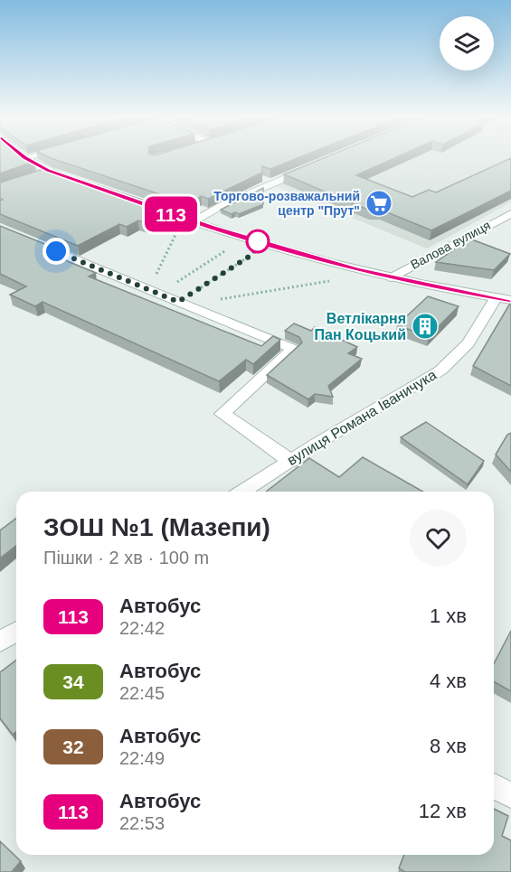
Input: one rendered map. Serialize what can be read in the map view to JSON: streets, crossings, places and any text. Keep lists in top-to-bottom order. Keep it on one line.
{"streets":{"street":["Валова вулиця","вулиця Романа Іваничука"]},"places":{"supermarket":["Торгово-розважальний центр \"Прут\""],"building":["Ветлікарня Пан Коцький"]},"lines":["bus line 113"],"page":{"on_map":"113","heading":["ЗОШ №1 (Мазепи)","Пішки · 2 хв · 100 m"],"list":[{"mark":"113","name":"Автобус","note":"22:42","value":"1 хв"},{"mark":"34","name":"Автобус","note":"22:45","value":"4 хв"},{"mark":"32","name":"Автобус","note":"22:49","value":"8 хв"},{"mark":"113","name":"Автобус","note":"22:53","value":"12 хв"}]}}
